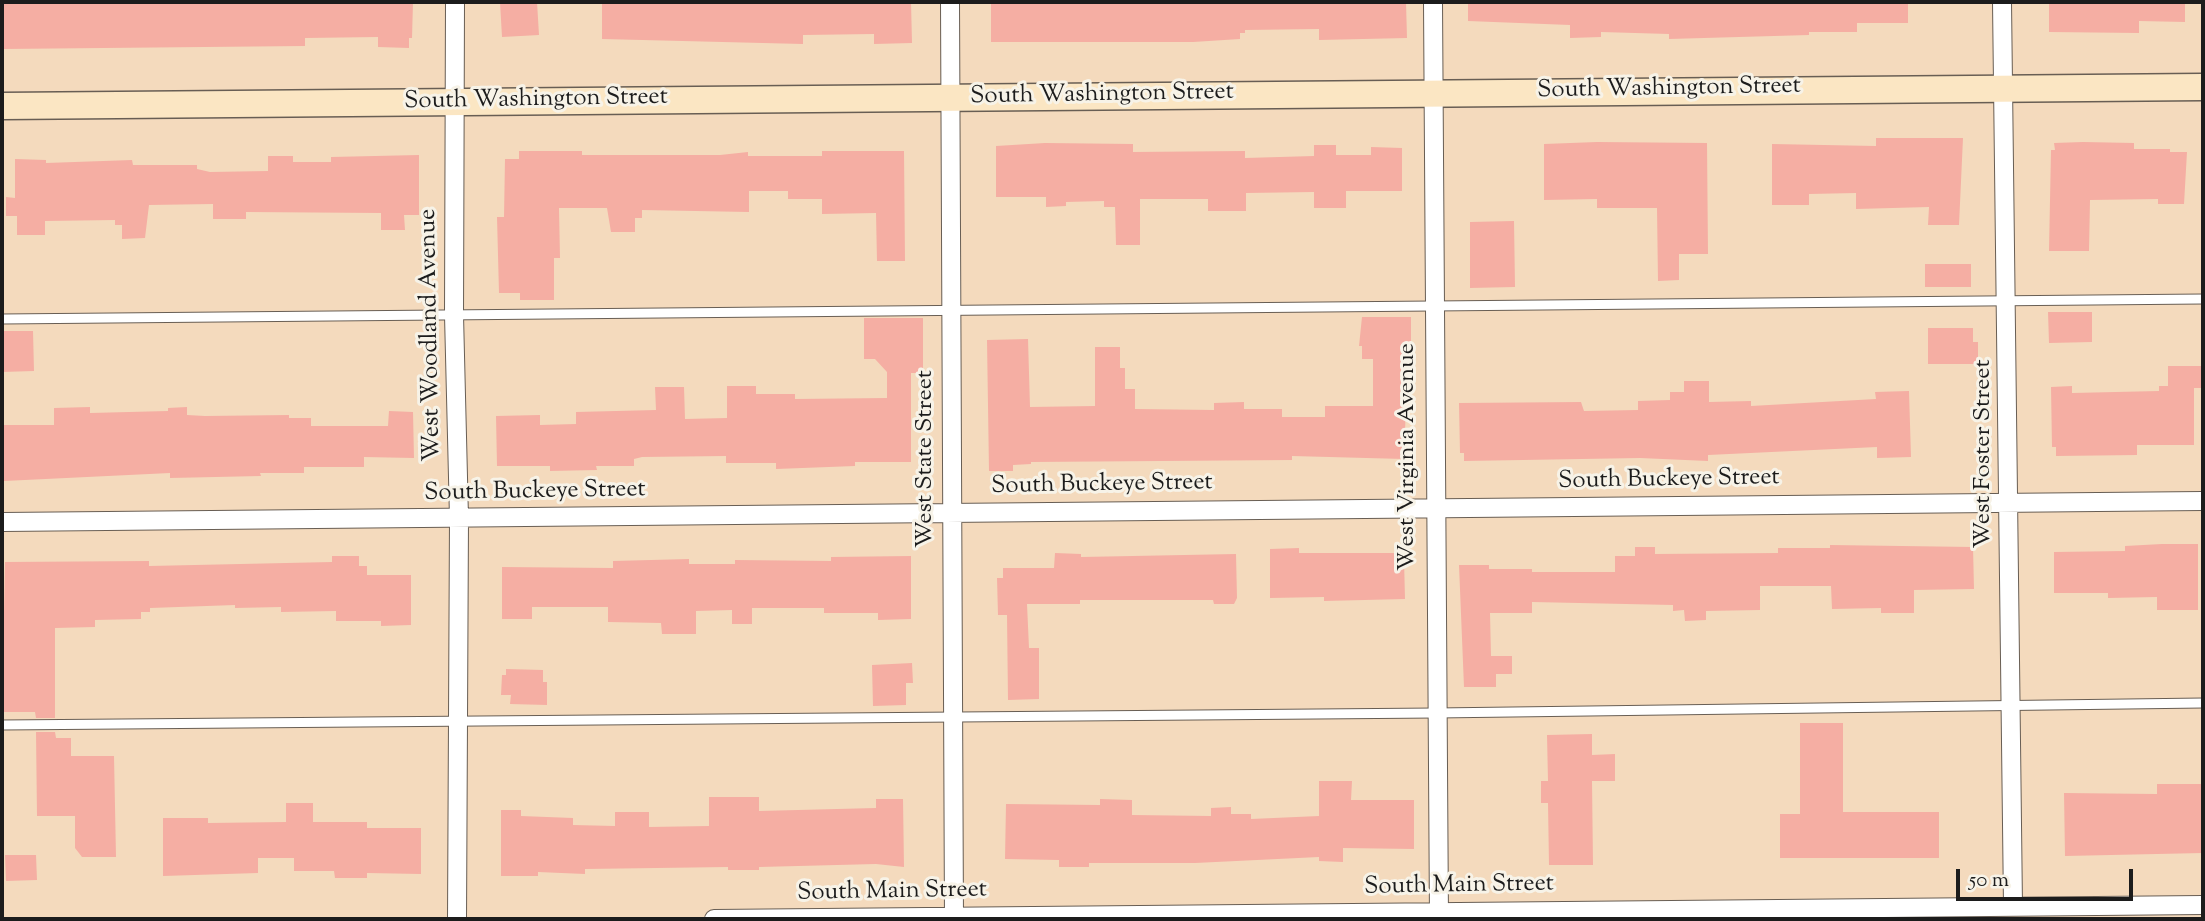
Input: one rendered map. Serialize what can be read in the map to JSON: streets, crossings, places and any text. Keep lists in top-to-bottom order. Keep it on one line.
{"streets":{"main road":["South Washington Street"],"street":["West Woodland Avenue","West Foster Street","West Virginia Avenue","West State Street","South Buckeye Street","South Main Street"]},"crossings":[["South Washington Street","West Woodland Avenue"],["South Washington Street","West Foster Street"],["South Washington Street","West Virginia Avenue"],["South Washington Street","West State Street"],["West Woodland Avenue","South Buckeye Street"],["West Foster Street","South Buckeye Street"],["West Foster Street","South Main Street"],["West Virginia Avenue","South Buckeye Street"],["West Virginia Avenue","South Main Street"],["West State Street","South Buckeye Street"],["West State Street","South Main Street"]],"scale_bar":"50 m"}
